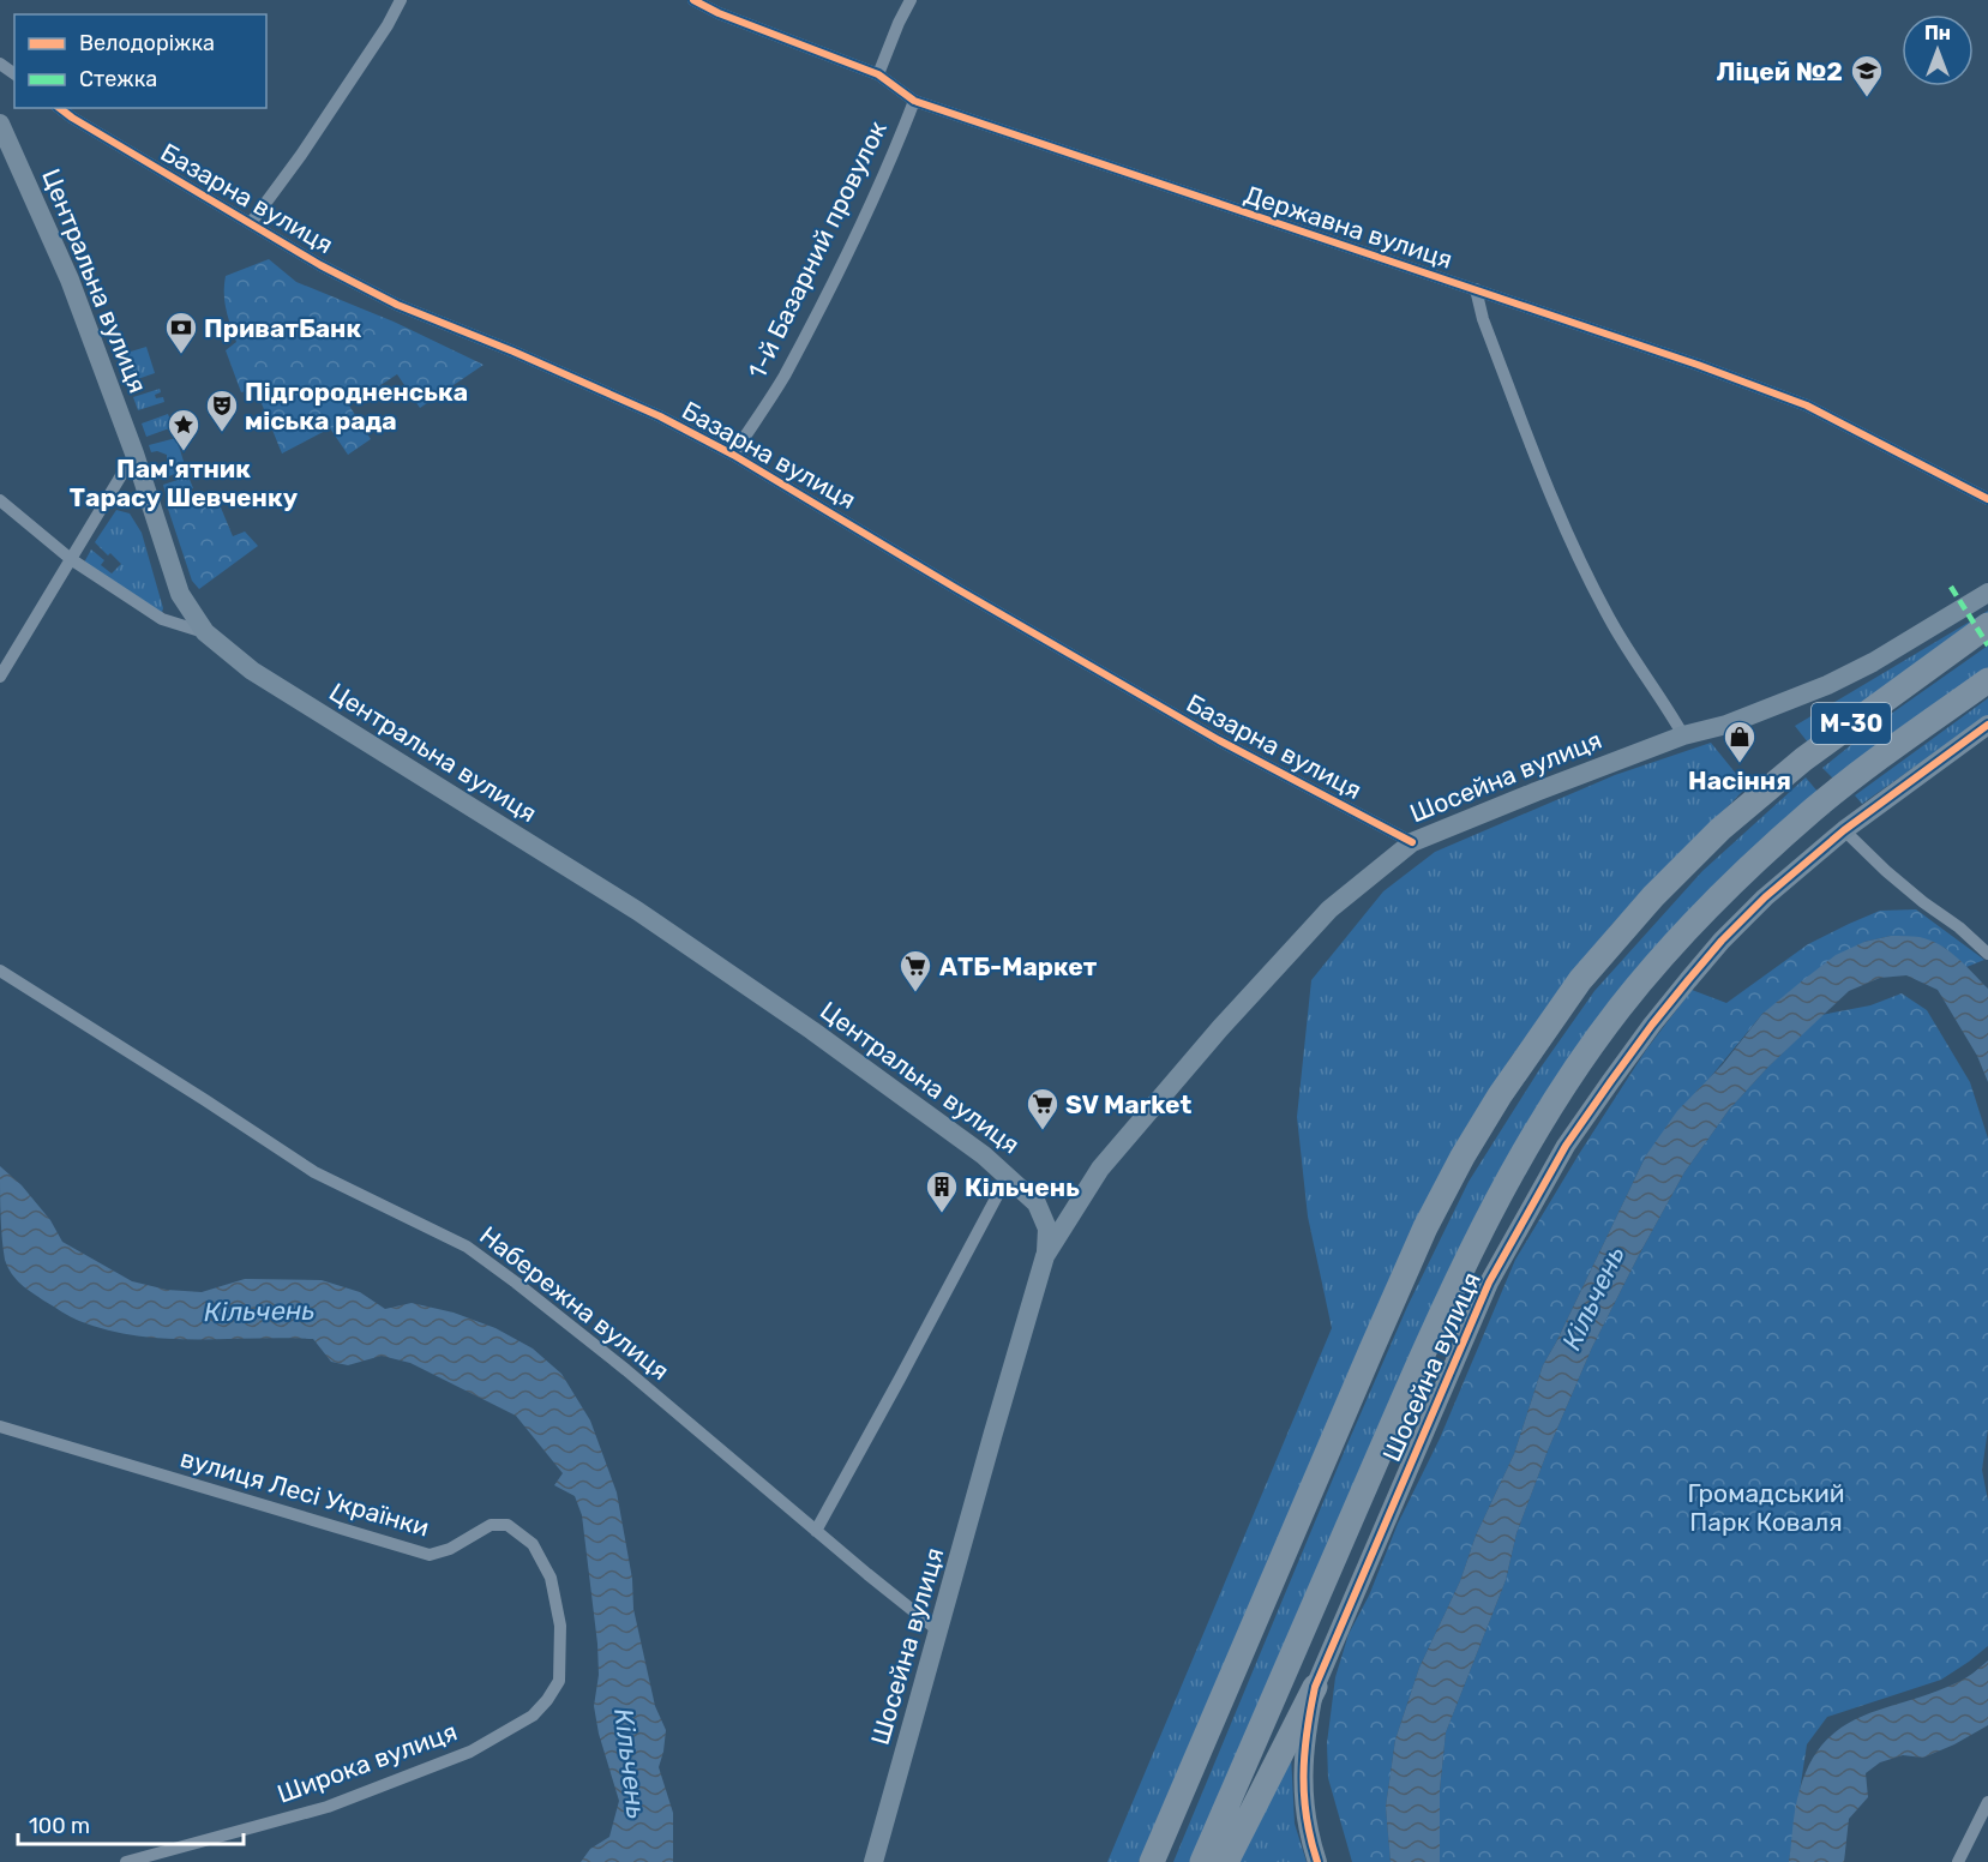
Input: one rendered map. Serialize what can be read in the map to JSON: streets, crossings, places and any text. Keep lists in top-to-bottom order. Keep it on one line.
{"streets":{"highway":["М-30"],"street":["Базарна вулиця","Державна вулиця","1-й Базарний провулок","Центральна вулиця","Шосейна вулиця","Набережна вулиця","вулиця Лесі Українки","Широка вулиця"]},"crossings":[["Базарна вулиця","1-й Базарний провулок"],["Базарна вулиця","Шосейна вулиця"],["Державна вулиця","1-й Базарний провулок"],["Центральна вулиця","Шосейна вулиця"],["Шосейна вулиця","Набережна вулиця"],["вулиця Лесі Українки","Широка вулиця"]],"water":["Кільчень"],"parks":["Громадський Парк Коваля"],"places":{"school or university":["Ліцей №2"],"bank":["ПриватБанк"],"theatre":["Підгородненська міська рада"],"place":["Пам'ятник Тарасу Шевченку"],"shop":["Насіння"],"supermarket":["АТБ-Маркет","SV Market"],"building":["Кільчень"]},"legend":["Велодоріжка","Стежка"],"scale_bar":"100 m","north":"top"}
